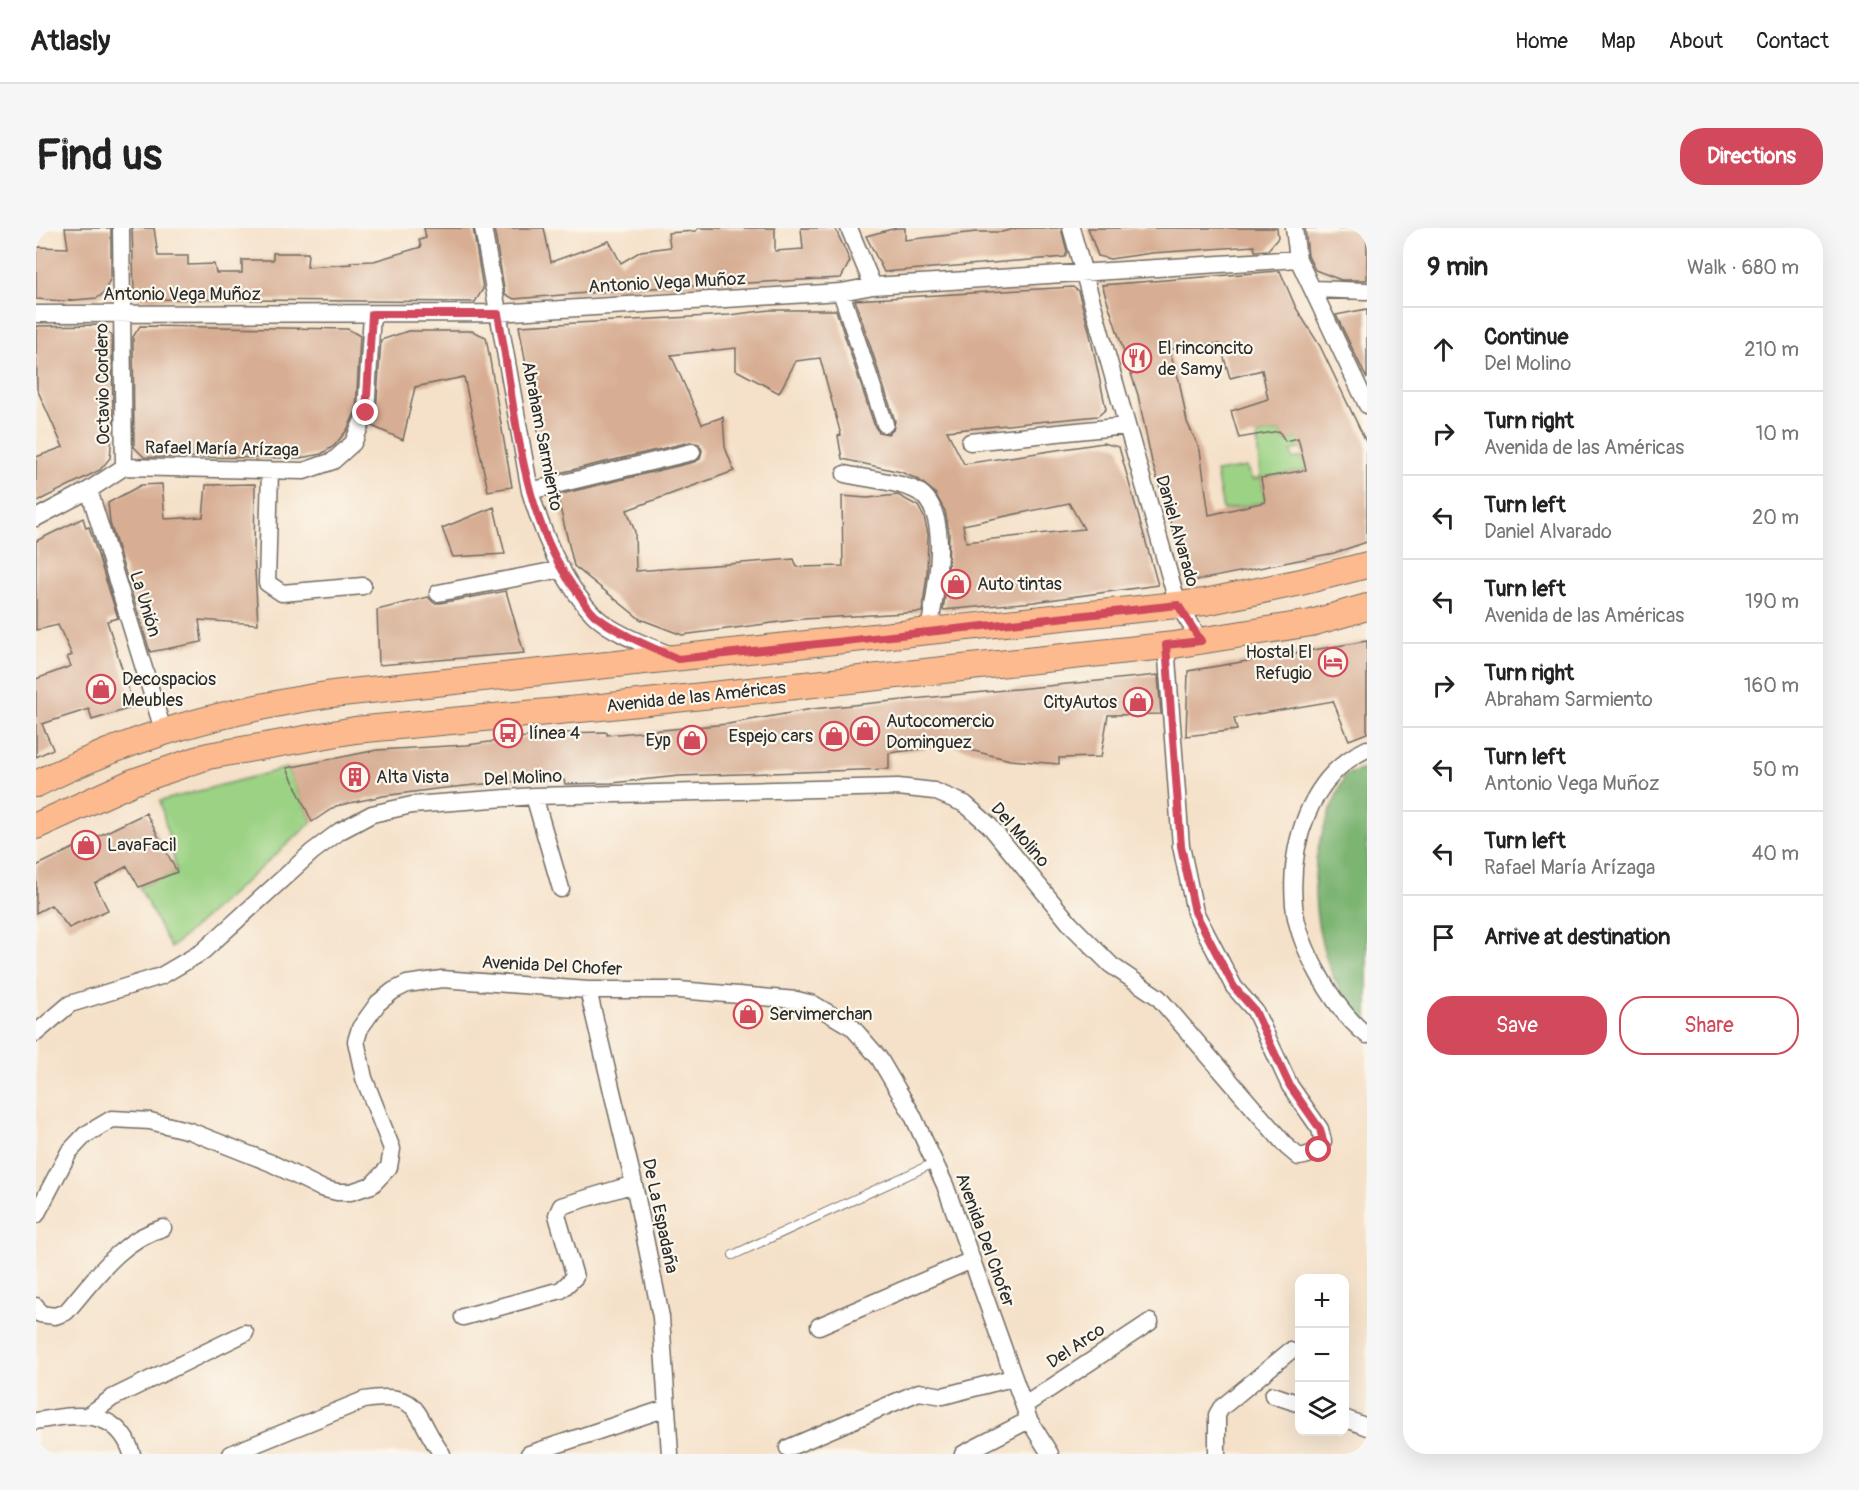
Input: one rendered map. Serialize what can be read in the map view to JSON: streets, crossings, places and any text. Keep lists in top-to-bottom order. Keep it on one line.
{"streets":{"main road":["Avenida de las Américas"],"street":["Antonio Vega Muñoz","Octavio Cordero","Abraham Sarmiento","Rafael María Arízaga","Daniel Alvarado","La Unión","Del Molino","Avenida Del Chofer","De La Espadaña","Del Arco"]},"crossings":[["Antonio Vega Muñoz","Octavio Cordero"],["Antonio Vega Muñoz","Abraham Sarmiento"],["Antonio Vega Muñoz","Rafael María Arízaga"],["Antonio Vega Muñoz","Daniel Alvarado"],["Octavio Cordero","Rafael María Arízaga"],["Rafael María Arízaga","La Unión"],["Daniel Alvarado","Avenida de las Américas"],["Avenida de las Américas","Del Molino"],["Avenida Del Chofer","De La Espadaña"],["Avenida Del Chofer","Del Arco"]],"places":{"restaurant":["El rinconcito de Samy"],"shop":["Auto tintas","Decospacios Meubles","CityAutos","Autocomercio Dominguez","Espejo cars","Eyp","LavaFacil","Servimerchan"],"hotel":["Hostal El Refugio"],"bus stop":["línea 4"],"building":["Alta Vista"]},"page":{"header":"Atlasly","nav":["Home","Map","About","Contact"],"buttons":["Directions",["Save","Share"]],"title":"Find us","heading":["9 min","Walk · 680 m"],"list":[["Continue","Del Molino","210 m"],["Turn right","Avenida de las Américas","10 m"],["Turn left","Daniel Alvarado","20 m"],["Turn left","Avenida de las Américas","190 m"],["Turn right","Abraham Sarmiento","160 m"],["Turn left","Antonio Vega Muñoz","50 m"],["Turn left","Rafael María Arízaga","40 m"],"Arrive at destination"],"map_buttons":["+","−"]}}
